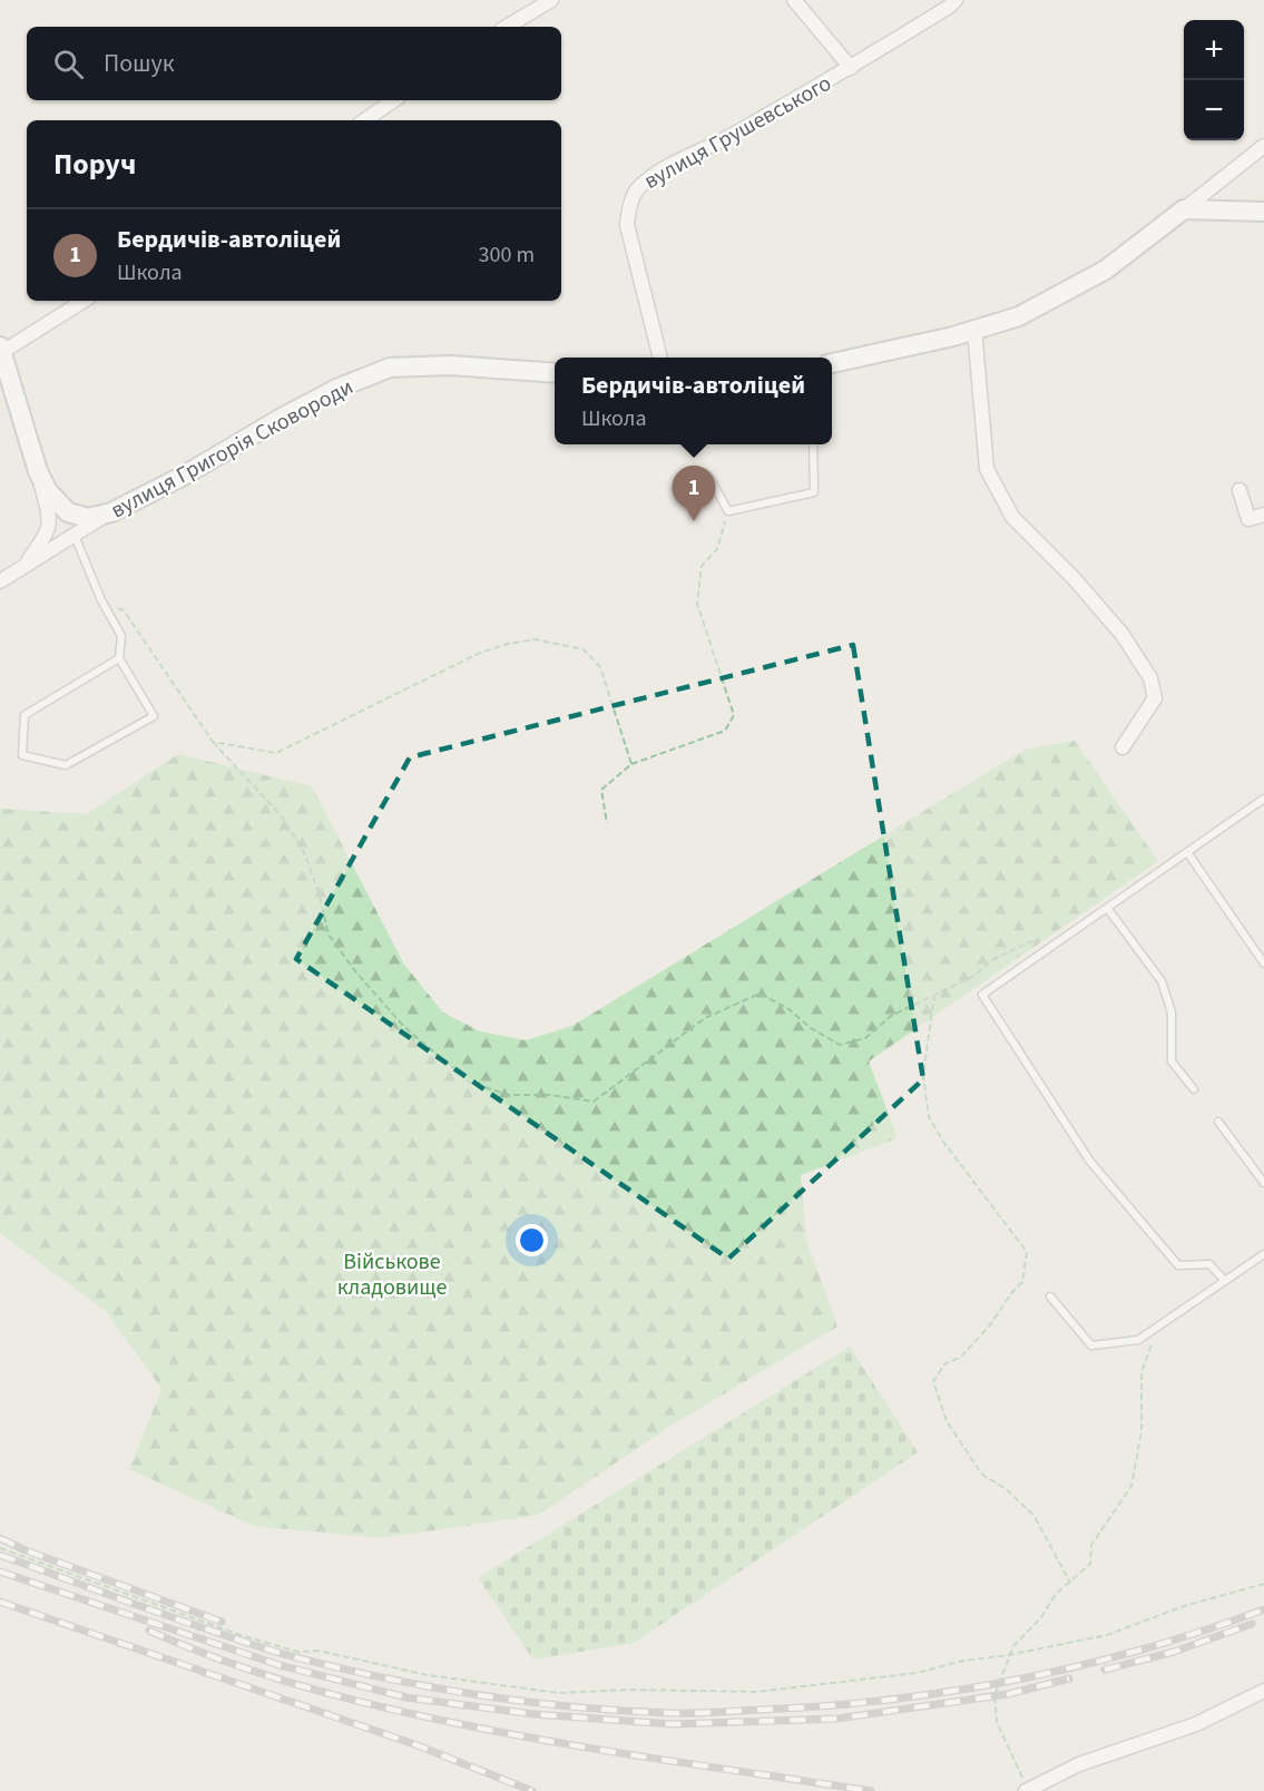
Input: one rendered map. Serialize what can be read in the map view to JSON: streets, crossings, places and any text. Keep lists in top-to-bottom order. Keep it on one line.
{"streets":{"main road":["вулиця Григорія Сковороди"],"street":["вулиця Грушевського"]},"parks":["Військове кладовище"],"page":{"map_buttons":["+","−"],"search":"Пошук","heading":"Поруч","list":[{"mark":"1","name":"Бердичів-автоліцей","note":"Школа","value":"300 m"}],"popup":["Бердичів-автоліцей","Школа"],"pins":"1"}}
